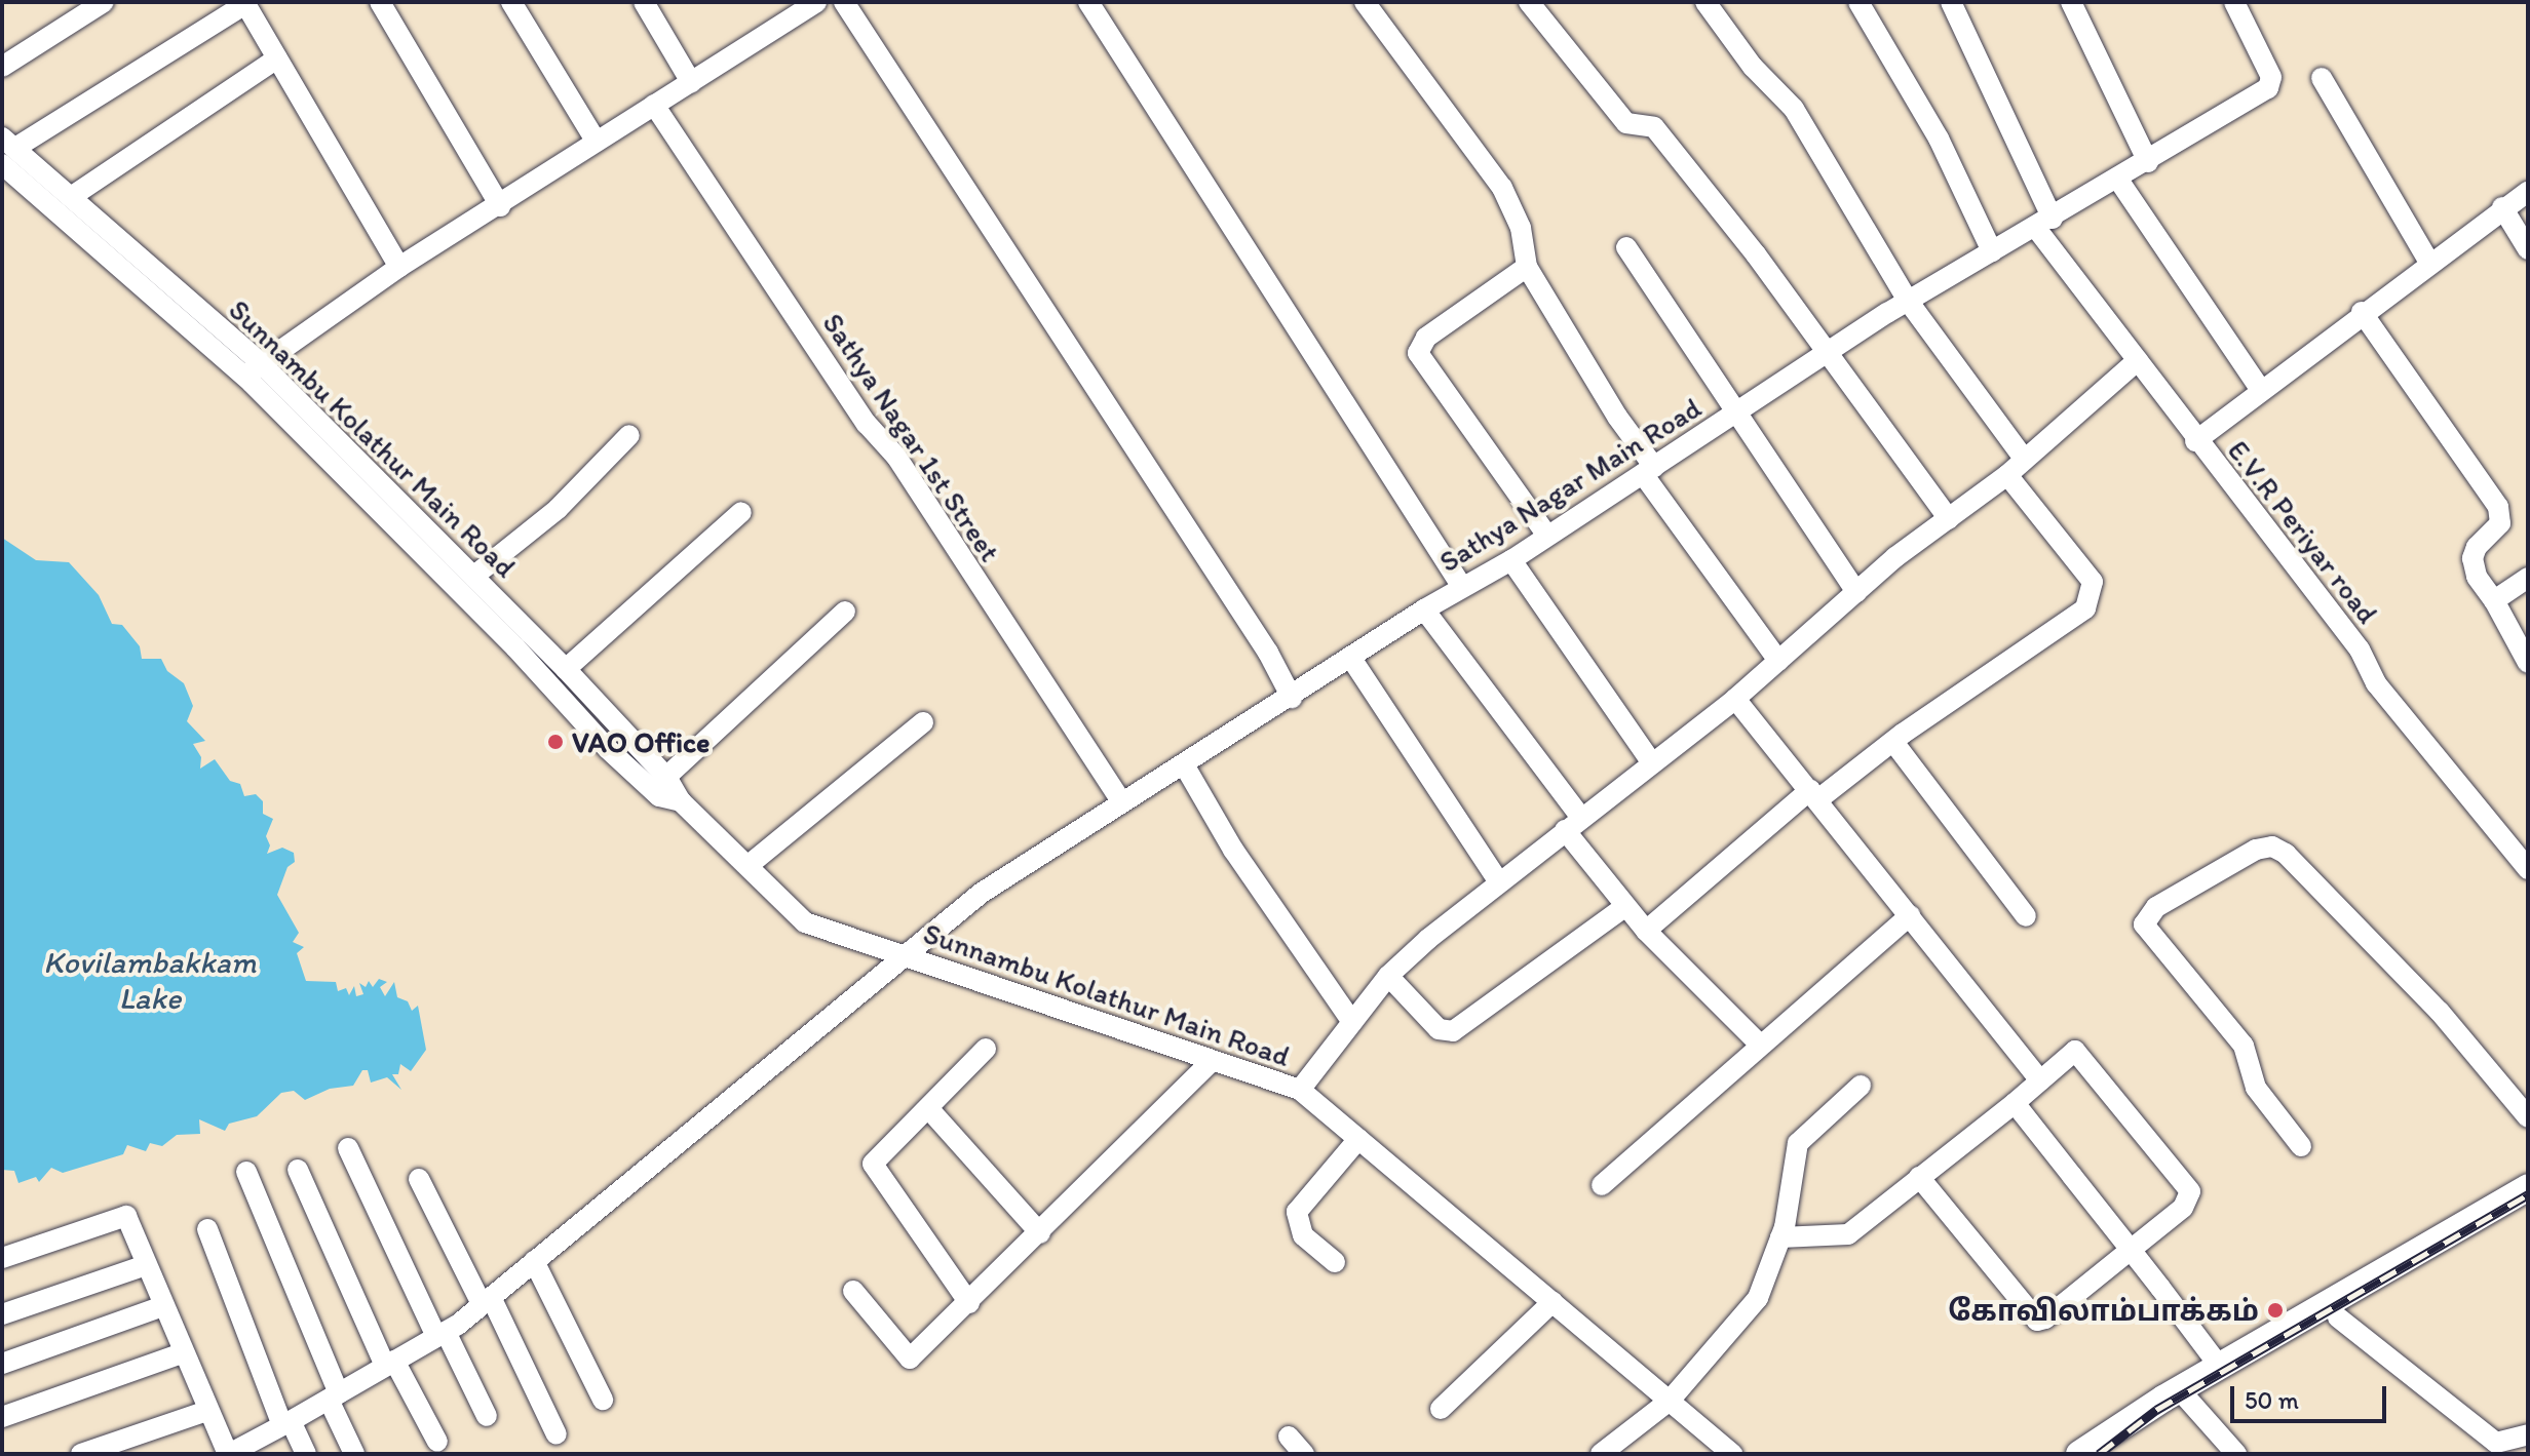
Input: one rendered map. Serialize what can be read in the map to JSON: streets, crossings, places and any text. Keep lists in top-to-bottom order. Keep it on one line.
{"streets":{"street":["Sathya Nagar 1st Street","Sunnambu Kolathur Main Road","Sathya Nagar Main Road","E.V.R Periyar road"]},"crossings":[["Sathya Nagar 1st Street","Sathya Nagar Main Road"],["Sunnambu Kolathur Main Road","Sathya Nagar Main Road"],["Sathya Nagar Main Road","E.V.R Periyar road"]],"water":["Kovilambakkam Lake"],"places":["VAO Office","கோவிலாம்பாக்கம்"],"scale_bar":"50 m"}
